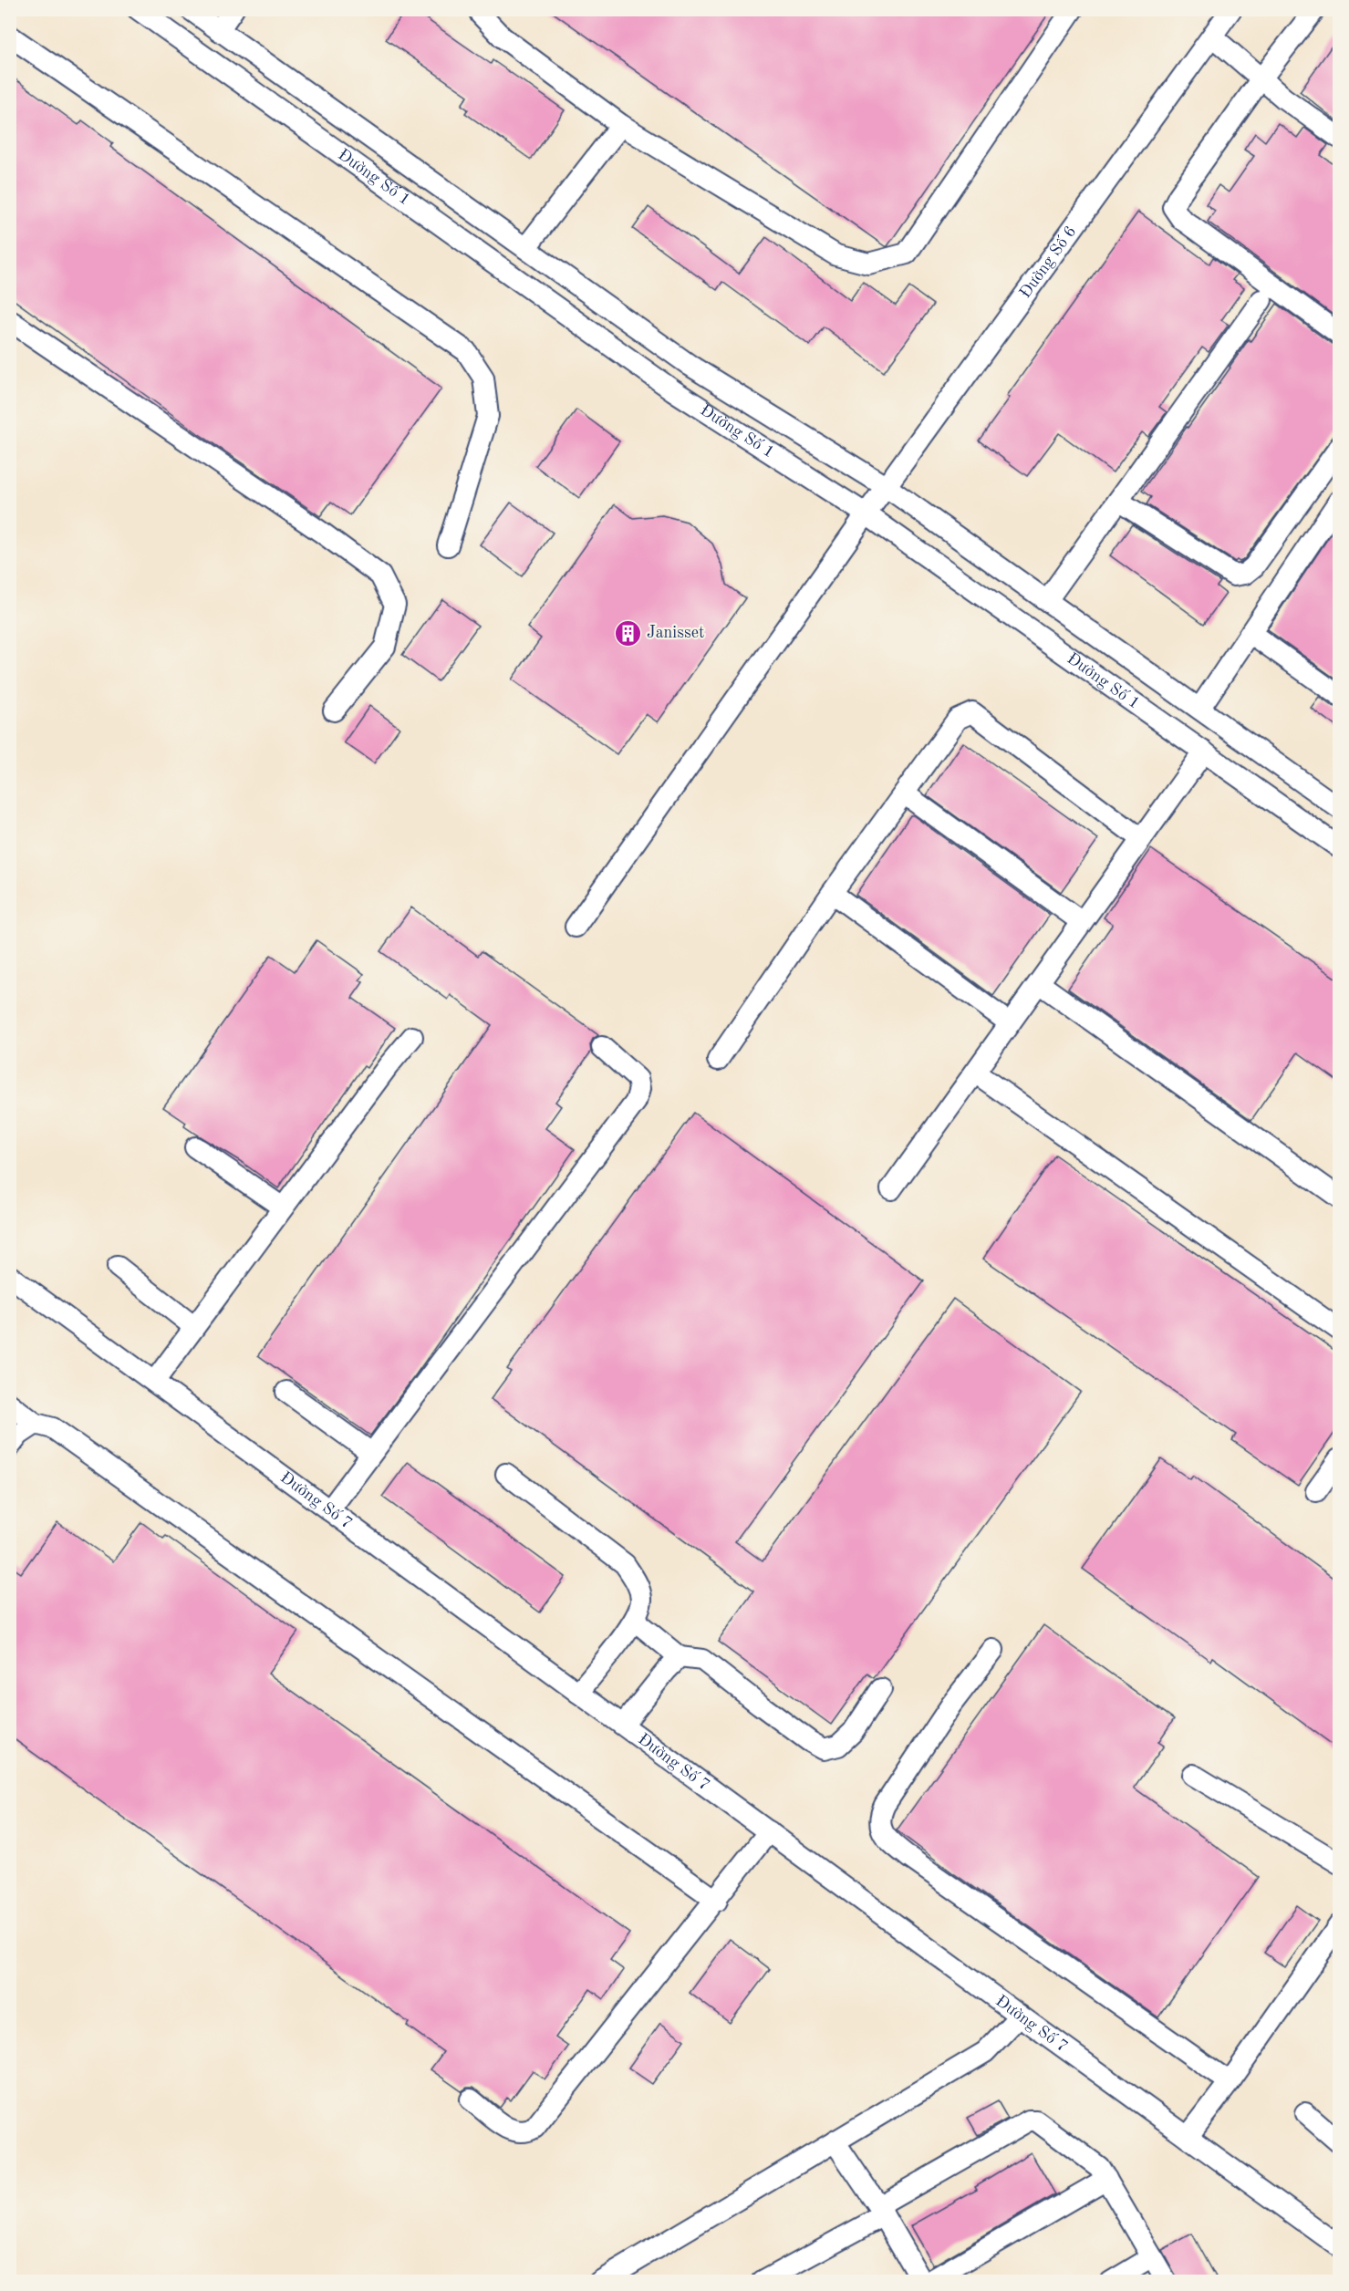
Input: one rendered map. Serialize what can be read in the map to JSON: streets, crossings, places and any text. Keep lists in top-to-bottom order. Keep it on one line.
{"streets":{"street":["Đường Số 1","Đường Số 6","Đường Số 7"]},"crossings":[["Đường Số 1","Đường Số 6"]],"places":{"building":["Janisset"]}}
